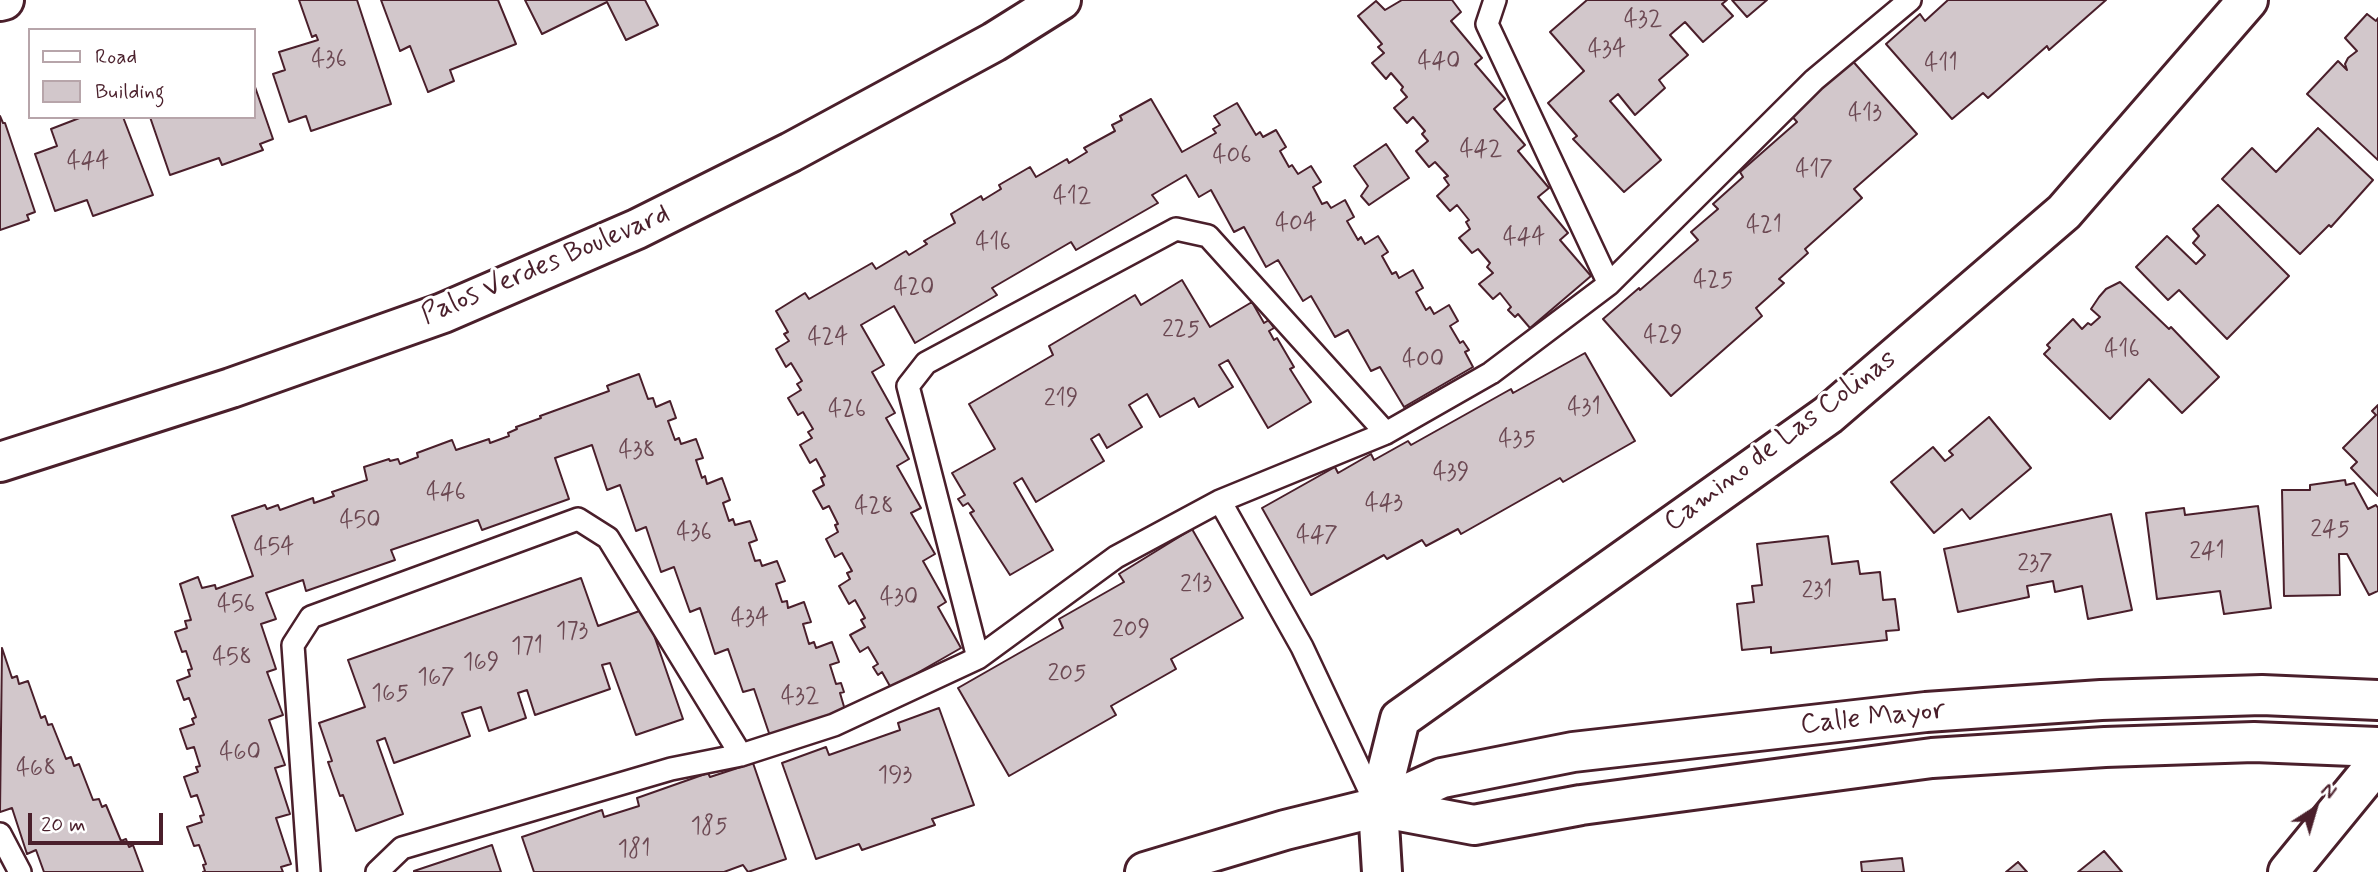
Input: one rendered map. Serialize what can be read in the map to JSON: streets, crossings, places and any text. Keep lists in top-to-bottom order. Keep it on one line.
{"streets":{"street":["Palos Verdes Boulevard","Camino de Las Colinas","Calle Mayor"]},"crossings":[["Camino de Las Colinas","Calle Mayor"]],"house_numbers":["432","434","436","440","411","413","442","406","444","417","412","404","421","444","416","425","420","225","429","424","416","400","219","431","426","435","438","439","446","443","428","450","245","436","447","454","241","237","213","231","430","456","434","209","173","171","458","169","205","167","165","432","460","468","193","185","181"],"legend":["Road","Building"],"scale_bar":"20 m","north":"top right"}
